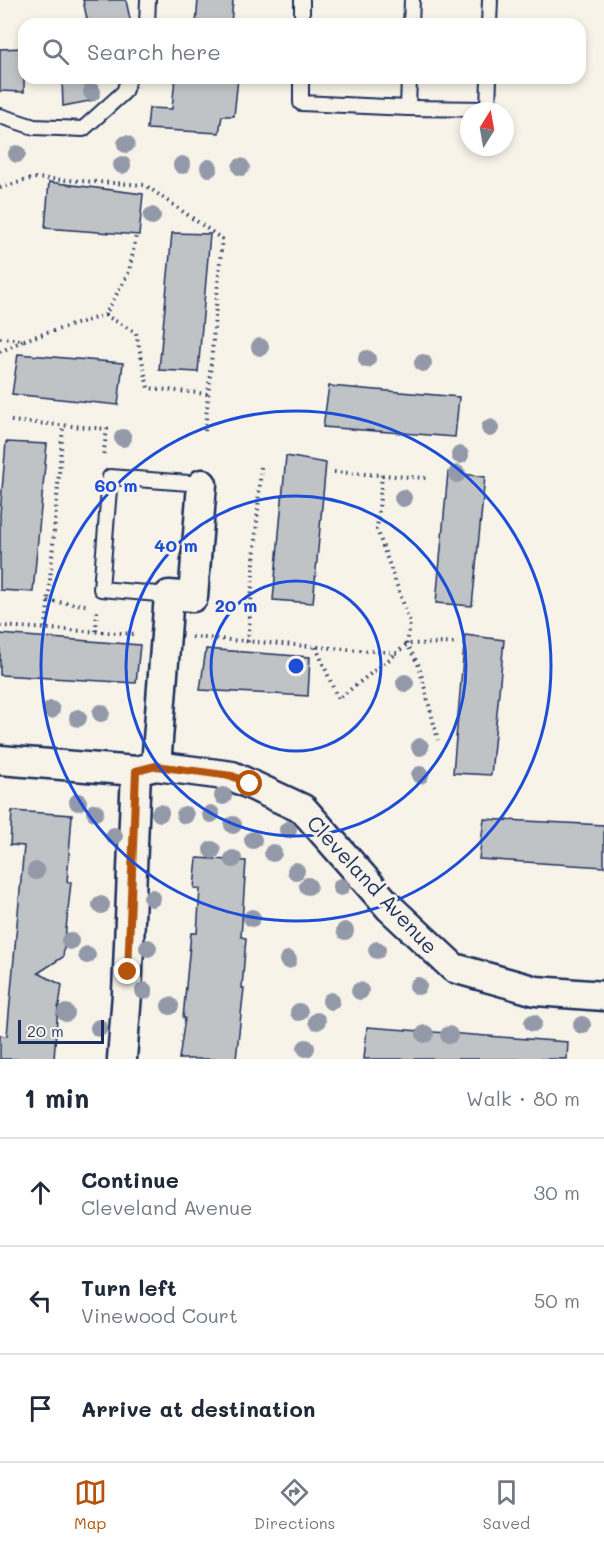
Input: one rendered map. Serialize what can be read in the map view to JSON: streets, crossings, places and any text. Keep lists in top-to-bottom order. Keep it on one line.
{"streets":{"street":["Cleveland Avenue"]},"scale_bar":"20 m","north":"top","page":{"search":"Search here","scale":"20 m","heading":["1 min","Walk · 80 m"],"list":[["Continue","Cleveland Avenue","30 m"],["Turn left","Vinewood Court","50 m"],"Arrive at destination"],"nav":["Map","Directions","Saved"]},"rings":["60 m","40 m","20 m"]}
